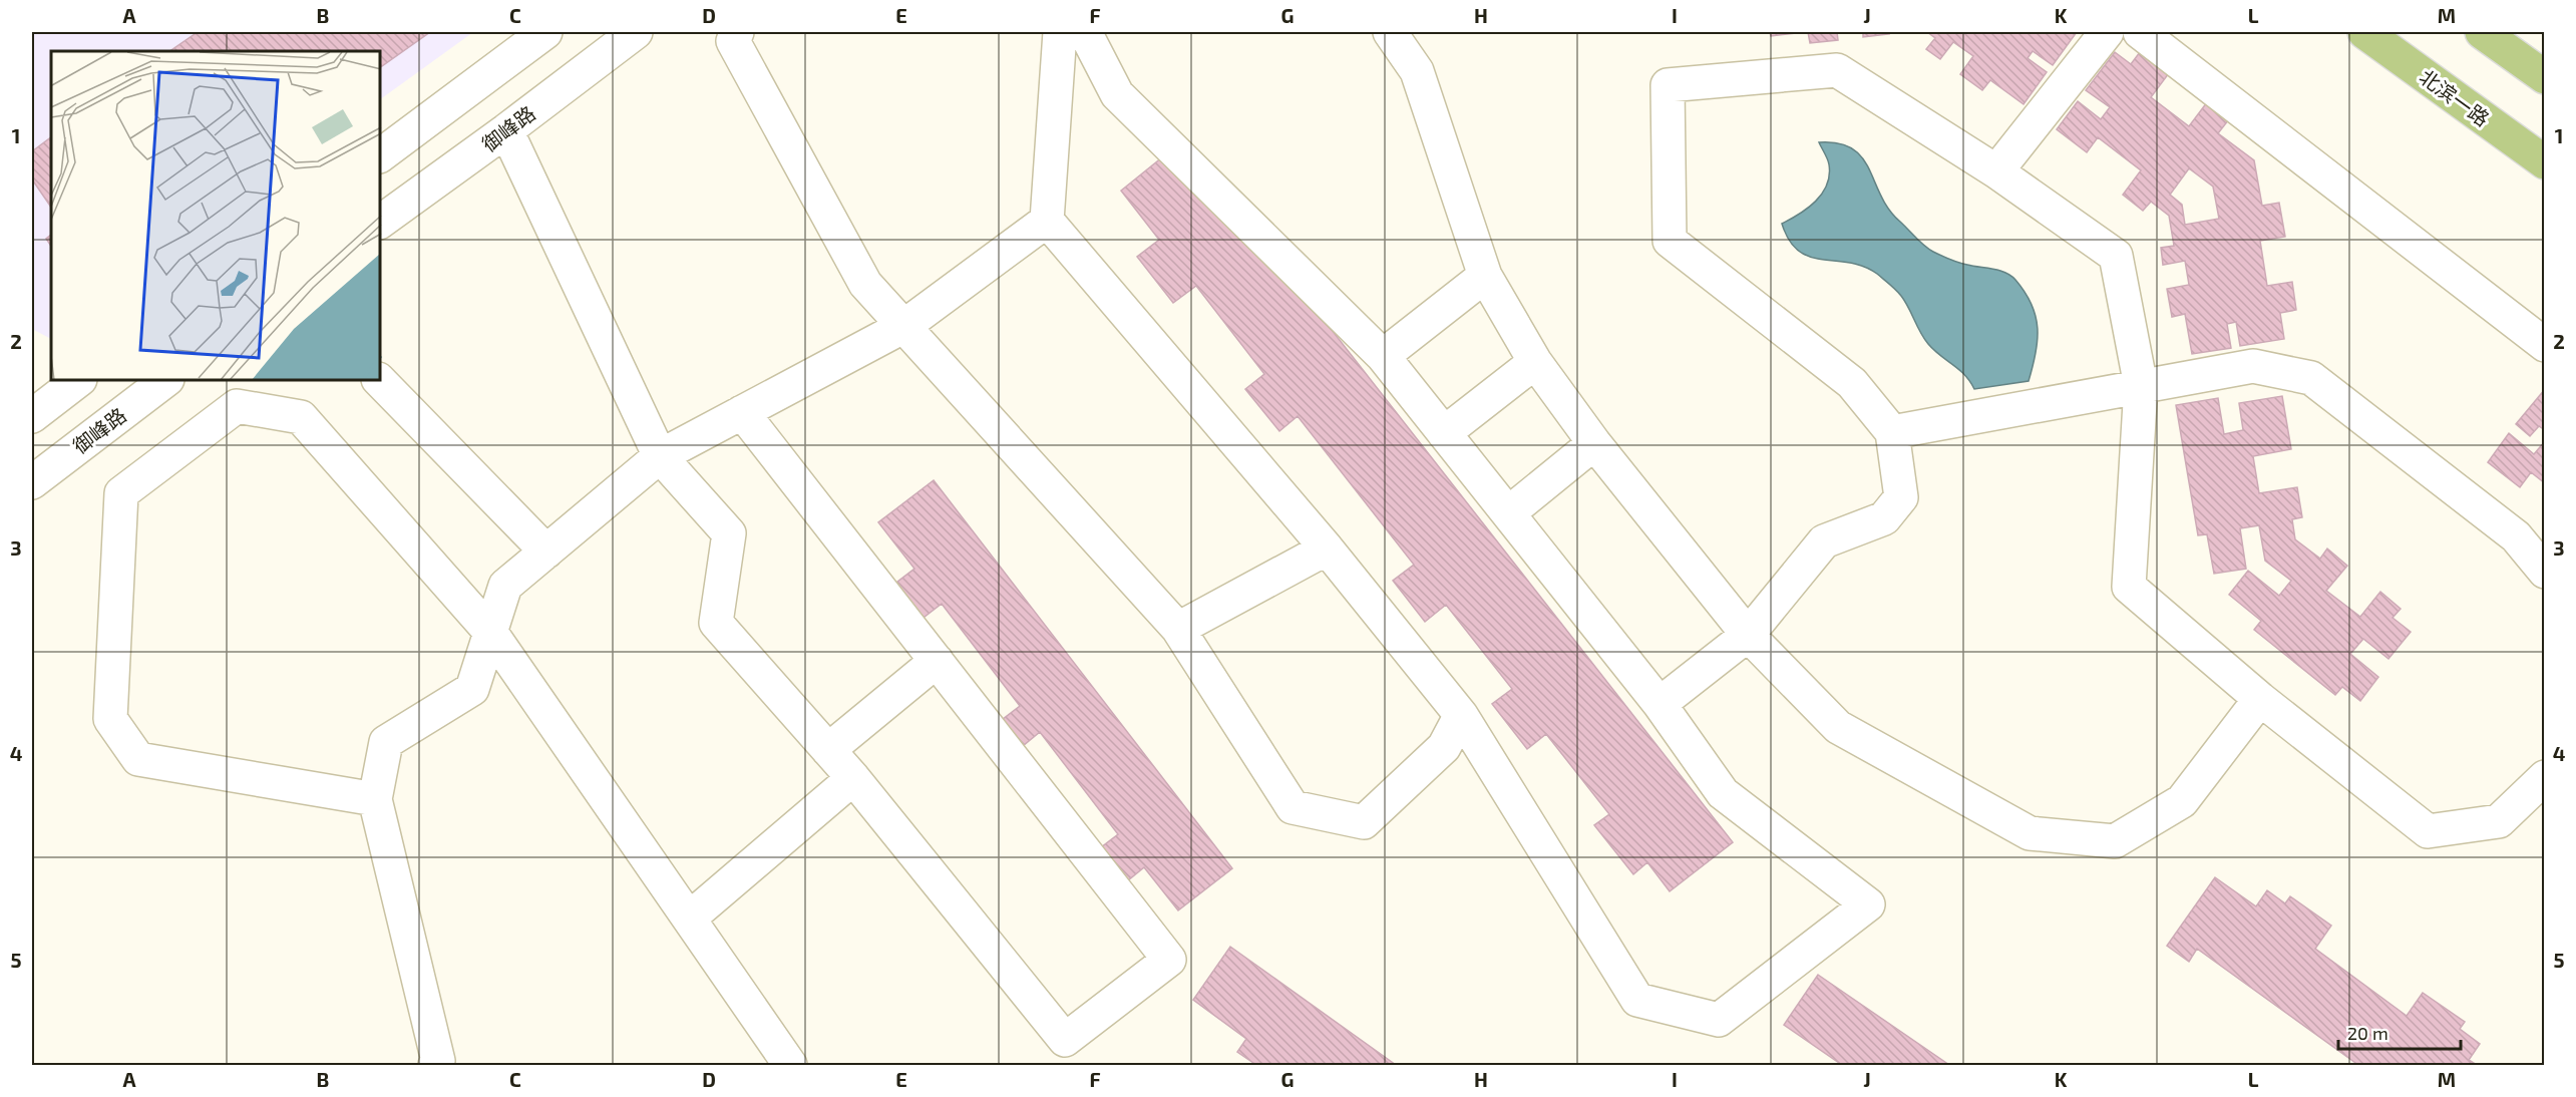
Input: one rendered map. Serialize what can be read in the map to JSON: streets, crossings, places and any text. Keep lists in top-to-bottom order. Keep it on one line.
{"streets":{"main road":["北滨一路"],"street":["御峰路"]},"scale_bar":"20 m","grid":{"columns":["A","B","C","D","E","F","G","H","I","J","K","L","M"],"rows":["1","2","3","4","5"]}}
